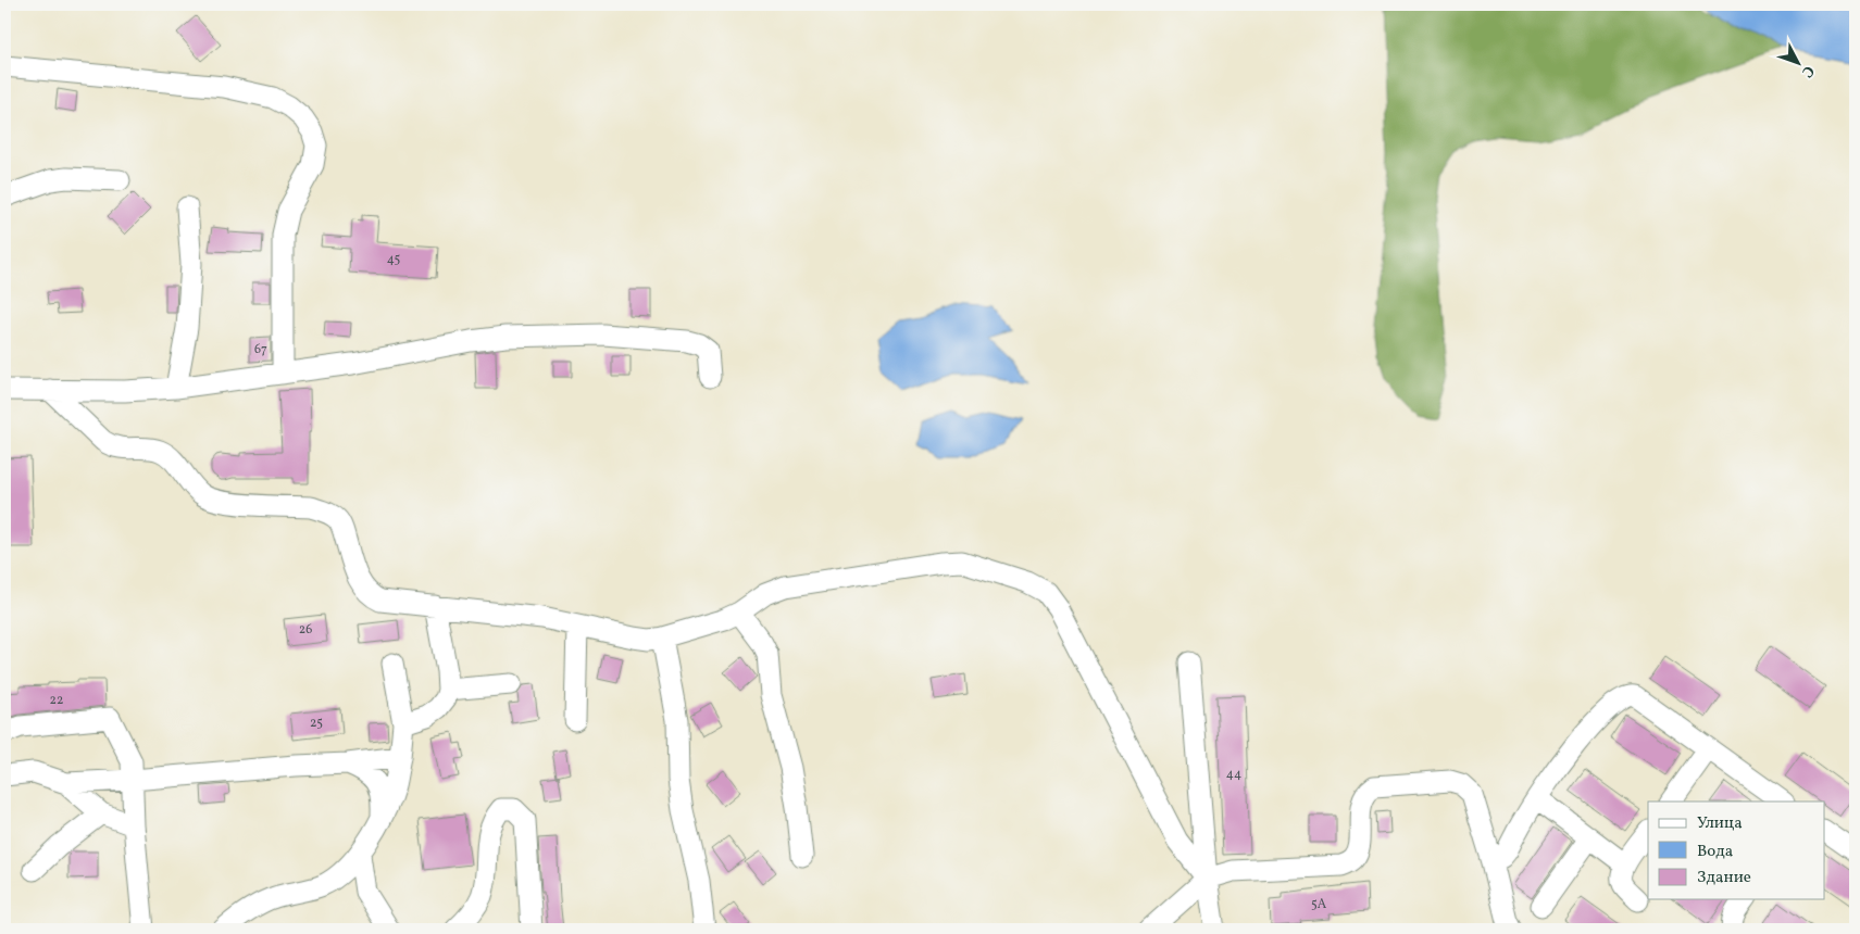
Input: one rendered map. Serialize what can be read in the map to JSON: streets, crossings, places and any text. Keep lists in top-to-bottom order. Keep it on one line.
{"house_numbers":["45","67","26","22","25","44","5А"],"legend":["Улица","Вода","Здание"],"north":"bottom right"}
